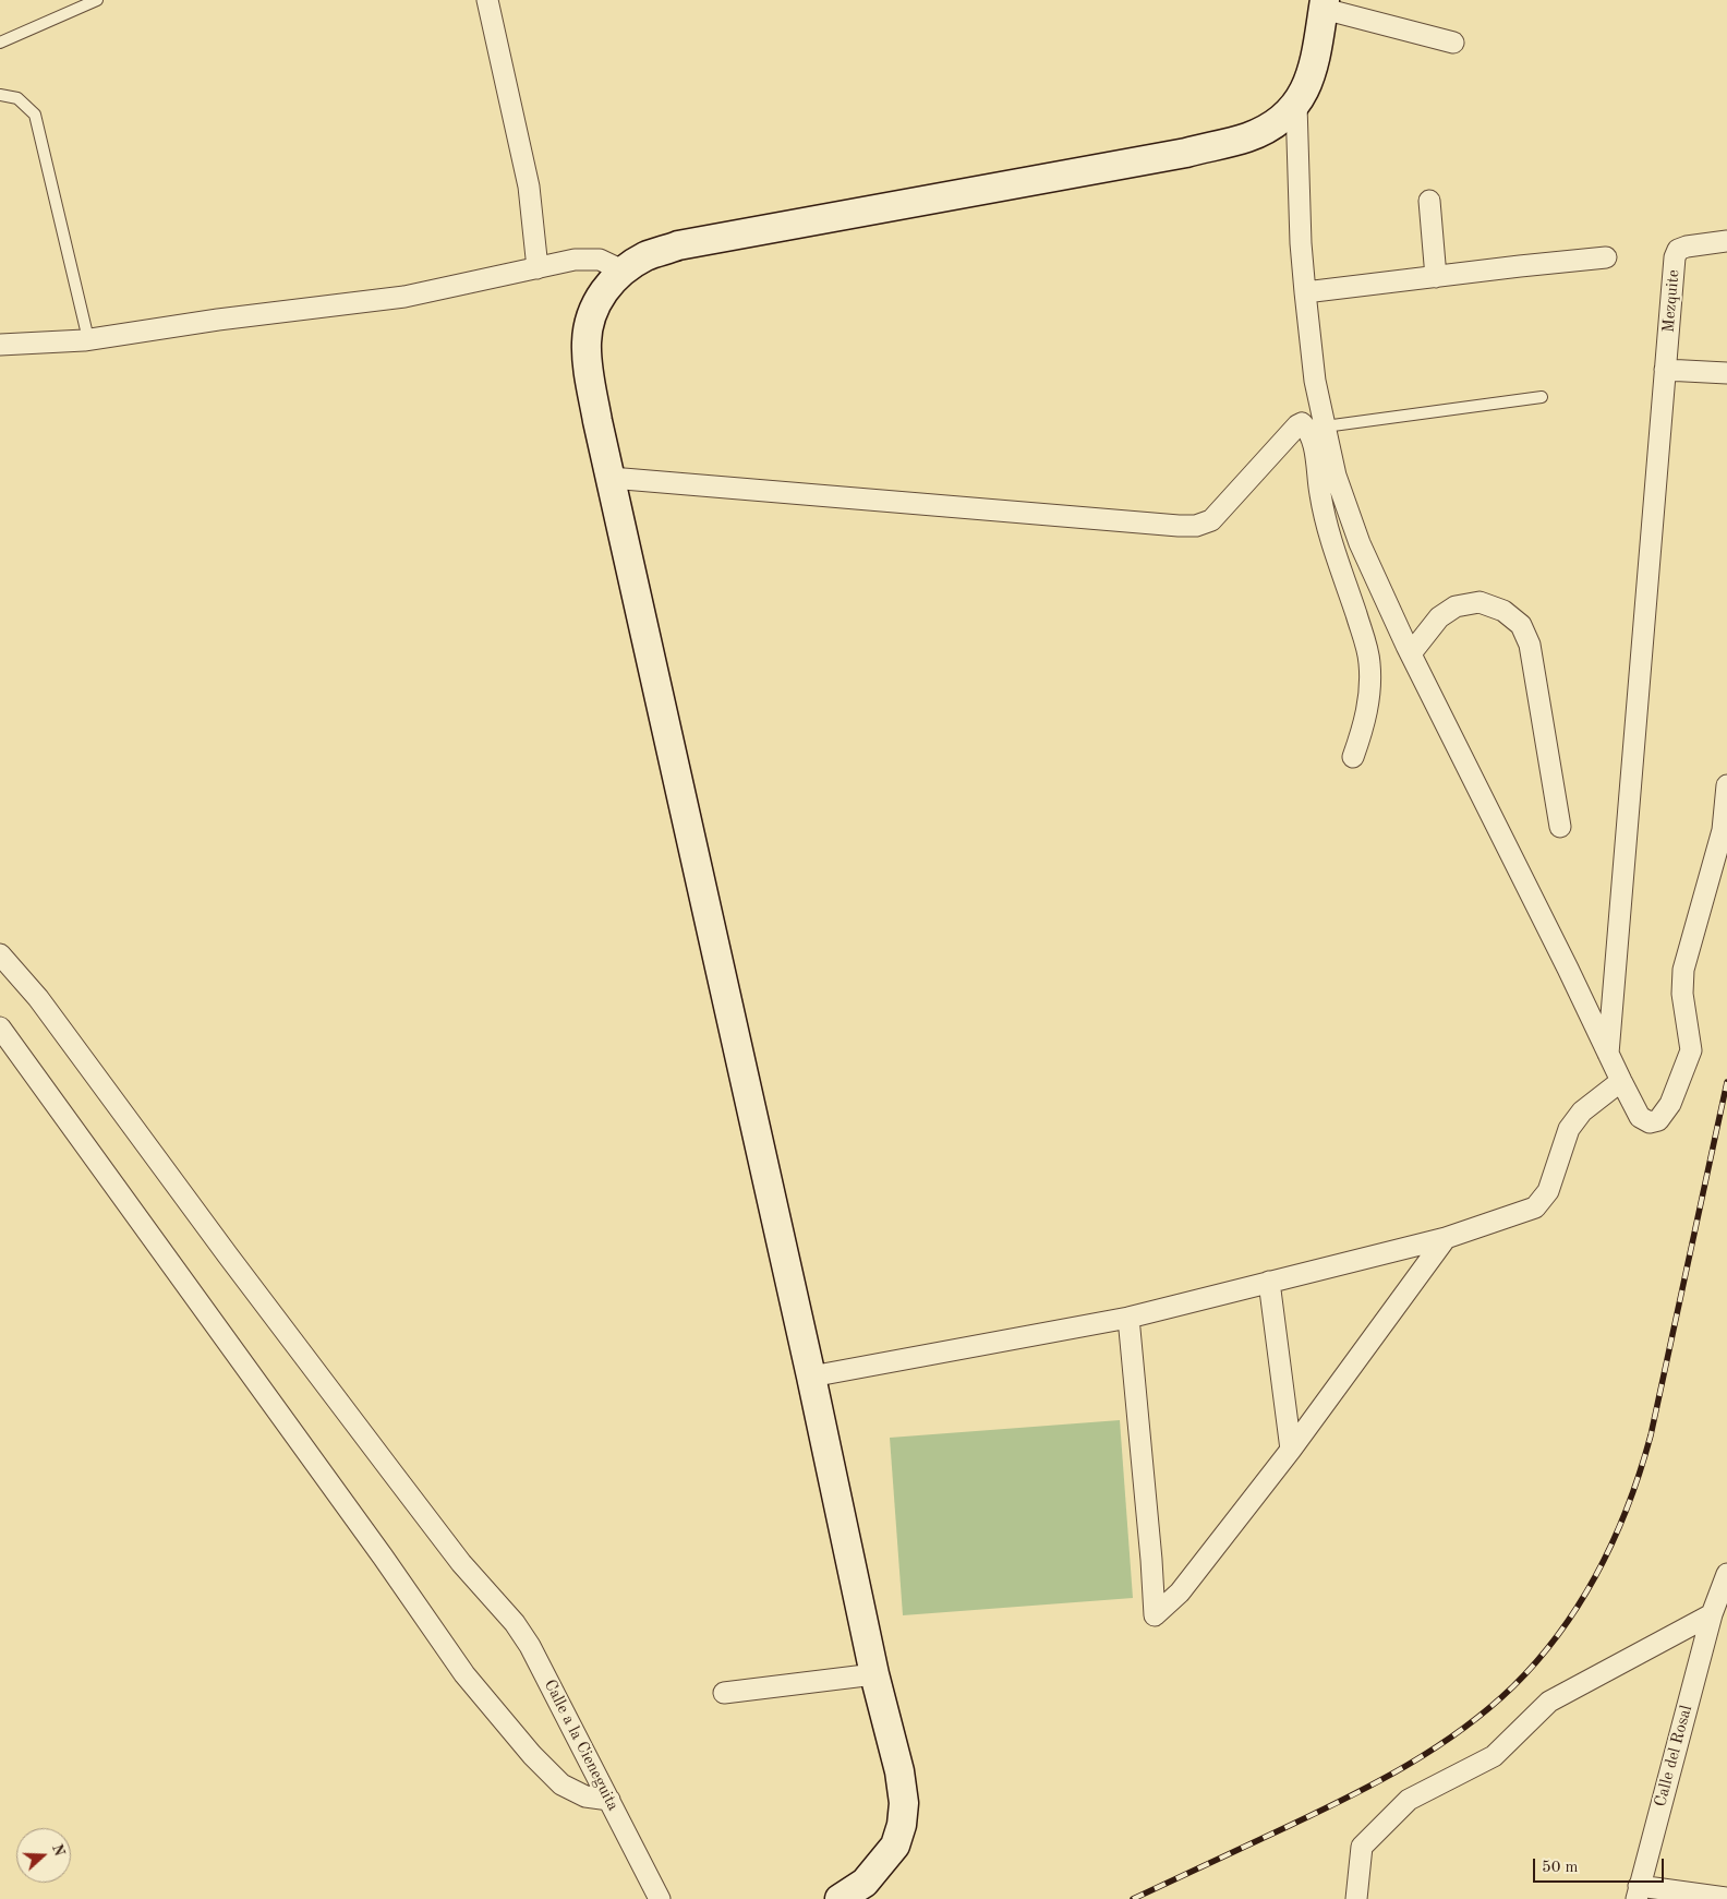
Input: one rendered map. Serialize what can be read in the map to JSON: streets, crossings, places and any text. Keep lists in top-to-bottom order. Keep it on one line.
{"streets":{"street":["Mezquite","Calle a la Cieneguita","Calle del Rosal"]},"scale_bar":"50 m","north":"right"}
